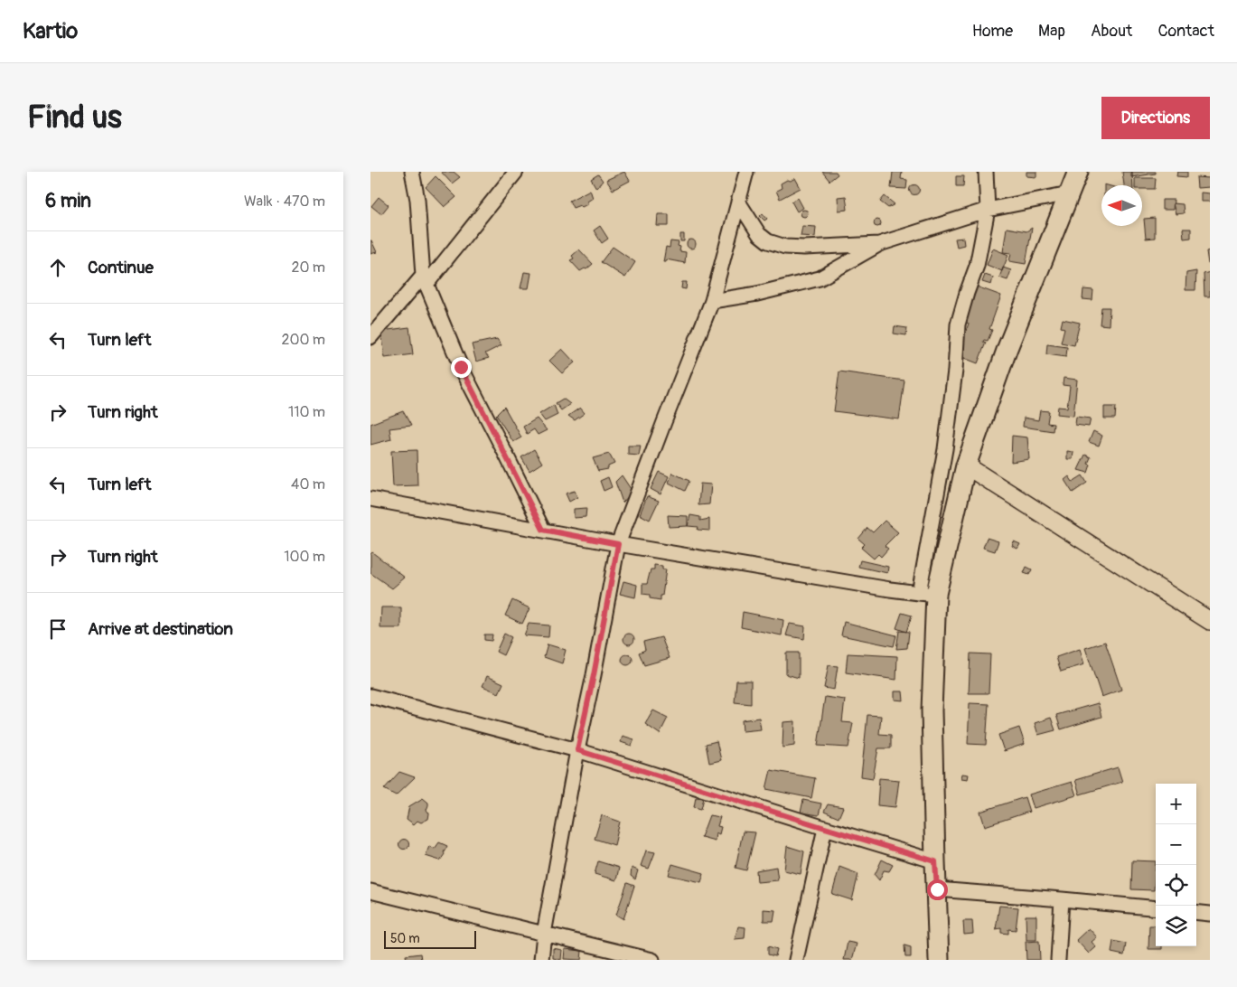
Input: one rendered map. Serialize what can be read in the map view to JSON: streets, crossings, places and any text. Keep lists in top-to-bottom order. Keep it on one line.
{"scale_bar":"50 m","north":"left","page":{"header":"Kartio","nav":["Home","Map","About","Contact"],"buttons":"Directions","title":"Find us","heading":["6 min","Walk · 470 m"],"list":[["Continue","20 m"],["Turn left","200 m"],["Turn right","110 m"],["Turn left","40 m"],["Turn right","100 m"],"Arrive at destination"],"map_buttons":["+","−"],"scale":"50 m"}}
